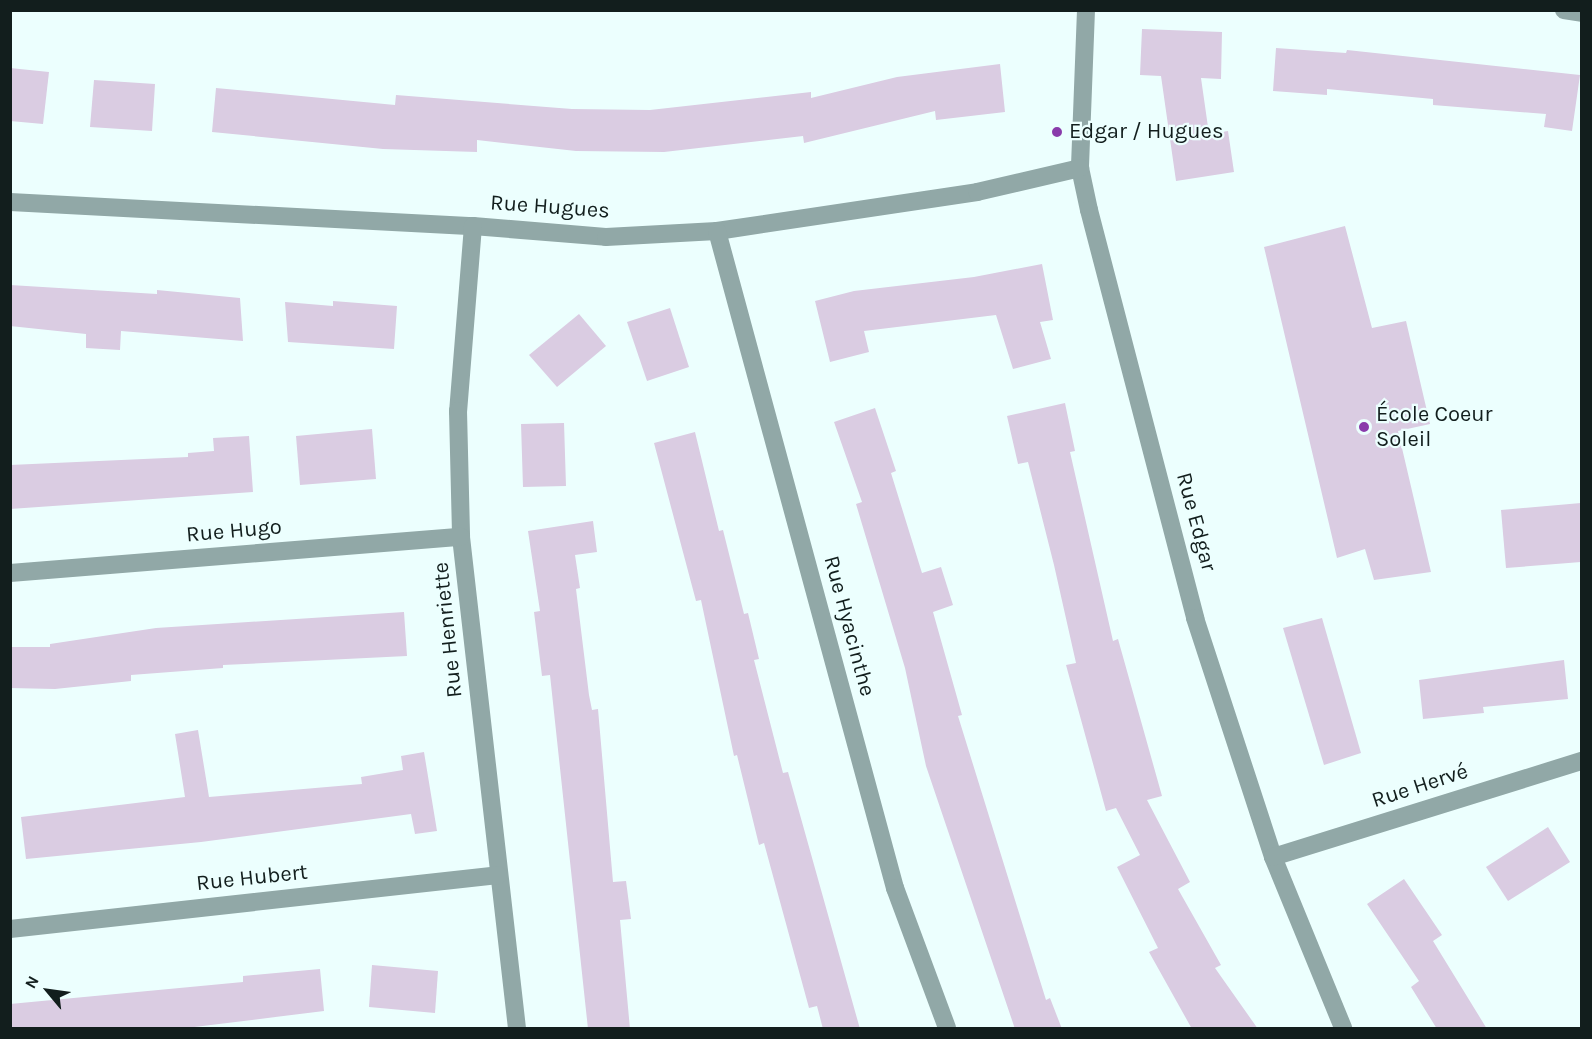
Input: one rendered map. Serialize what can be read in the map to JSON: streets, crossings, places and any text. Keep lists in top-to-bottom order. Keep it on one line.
{"streets":{"street":["Rue Hugues","Rue Edgar","Rue Hugo","Rue Hyacinthe","Rue Henriette","Rue Hervé","Rue Hubert"]},"crossings":[["Rue Hugues","Rue Edgar"],["Rue Hugues","Rue Hyacinthe"],["Rue Hugues","Rue Henriette"],["Rue Edgar","Rue Hervé"],["Rue Hugo","Rue Henriette"],["Rue Henriette","Rue Hubert"]],"places":["Edgar / Hugues","École Coeur Soleil"],"north":"top left"}
